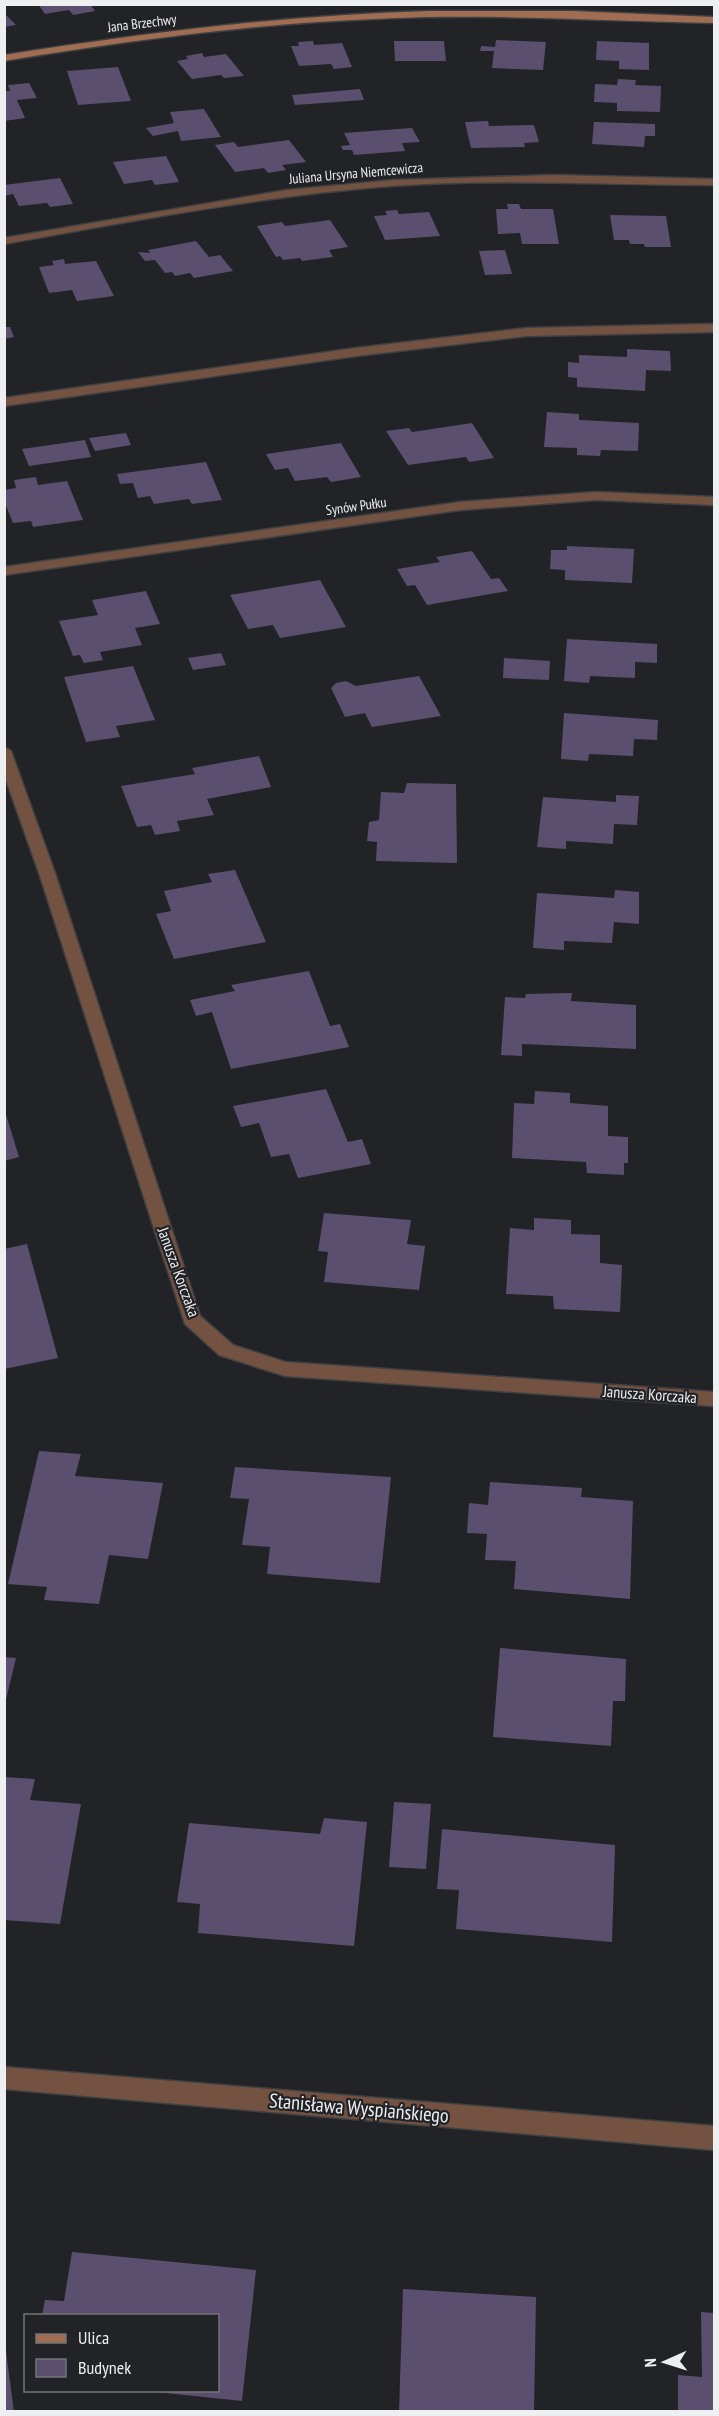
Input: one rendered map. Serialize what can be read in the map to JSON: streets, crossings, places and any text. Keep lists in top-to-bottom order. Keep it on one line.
{"streets":{"street":["Jana Brzechwy","Juliana Ursyna Niemcewicza","Synów Pułku","Janusza Korczaka","Stanisława Wyspiańskiego"]},"legend":["Ulica","Budynek"],"north":"left"}
